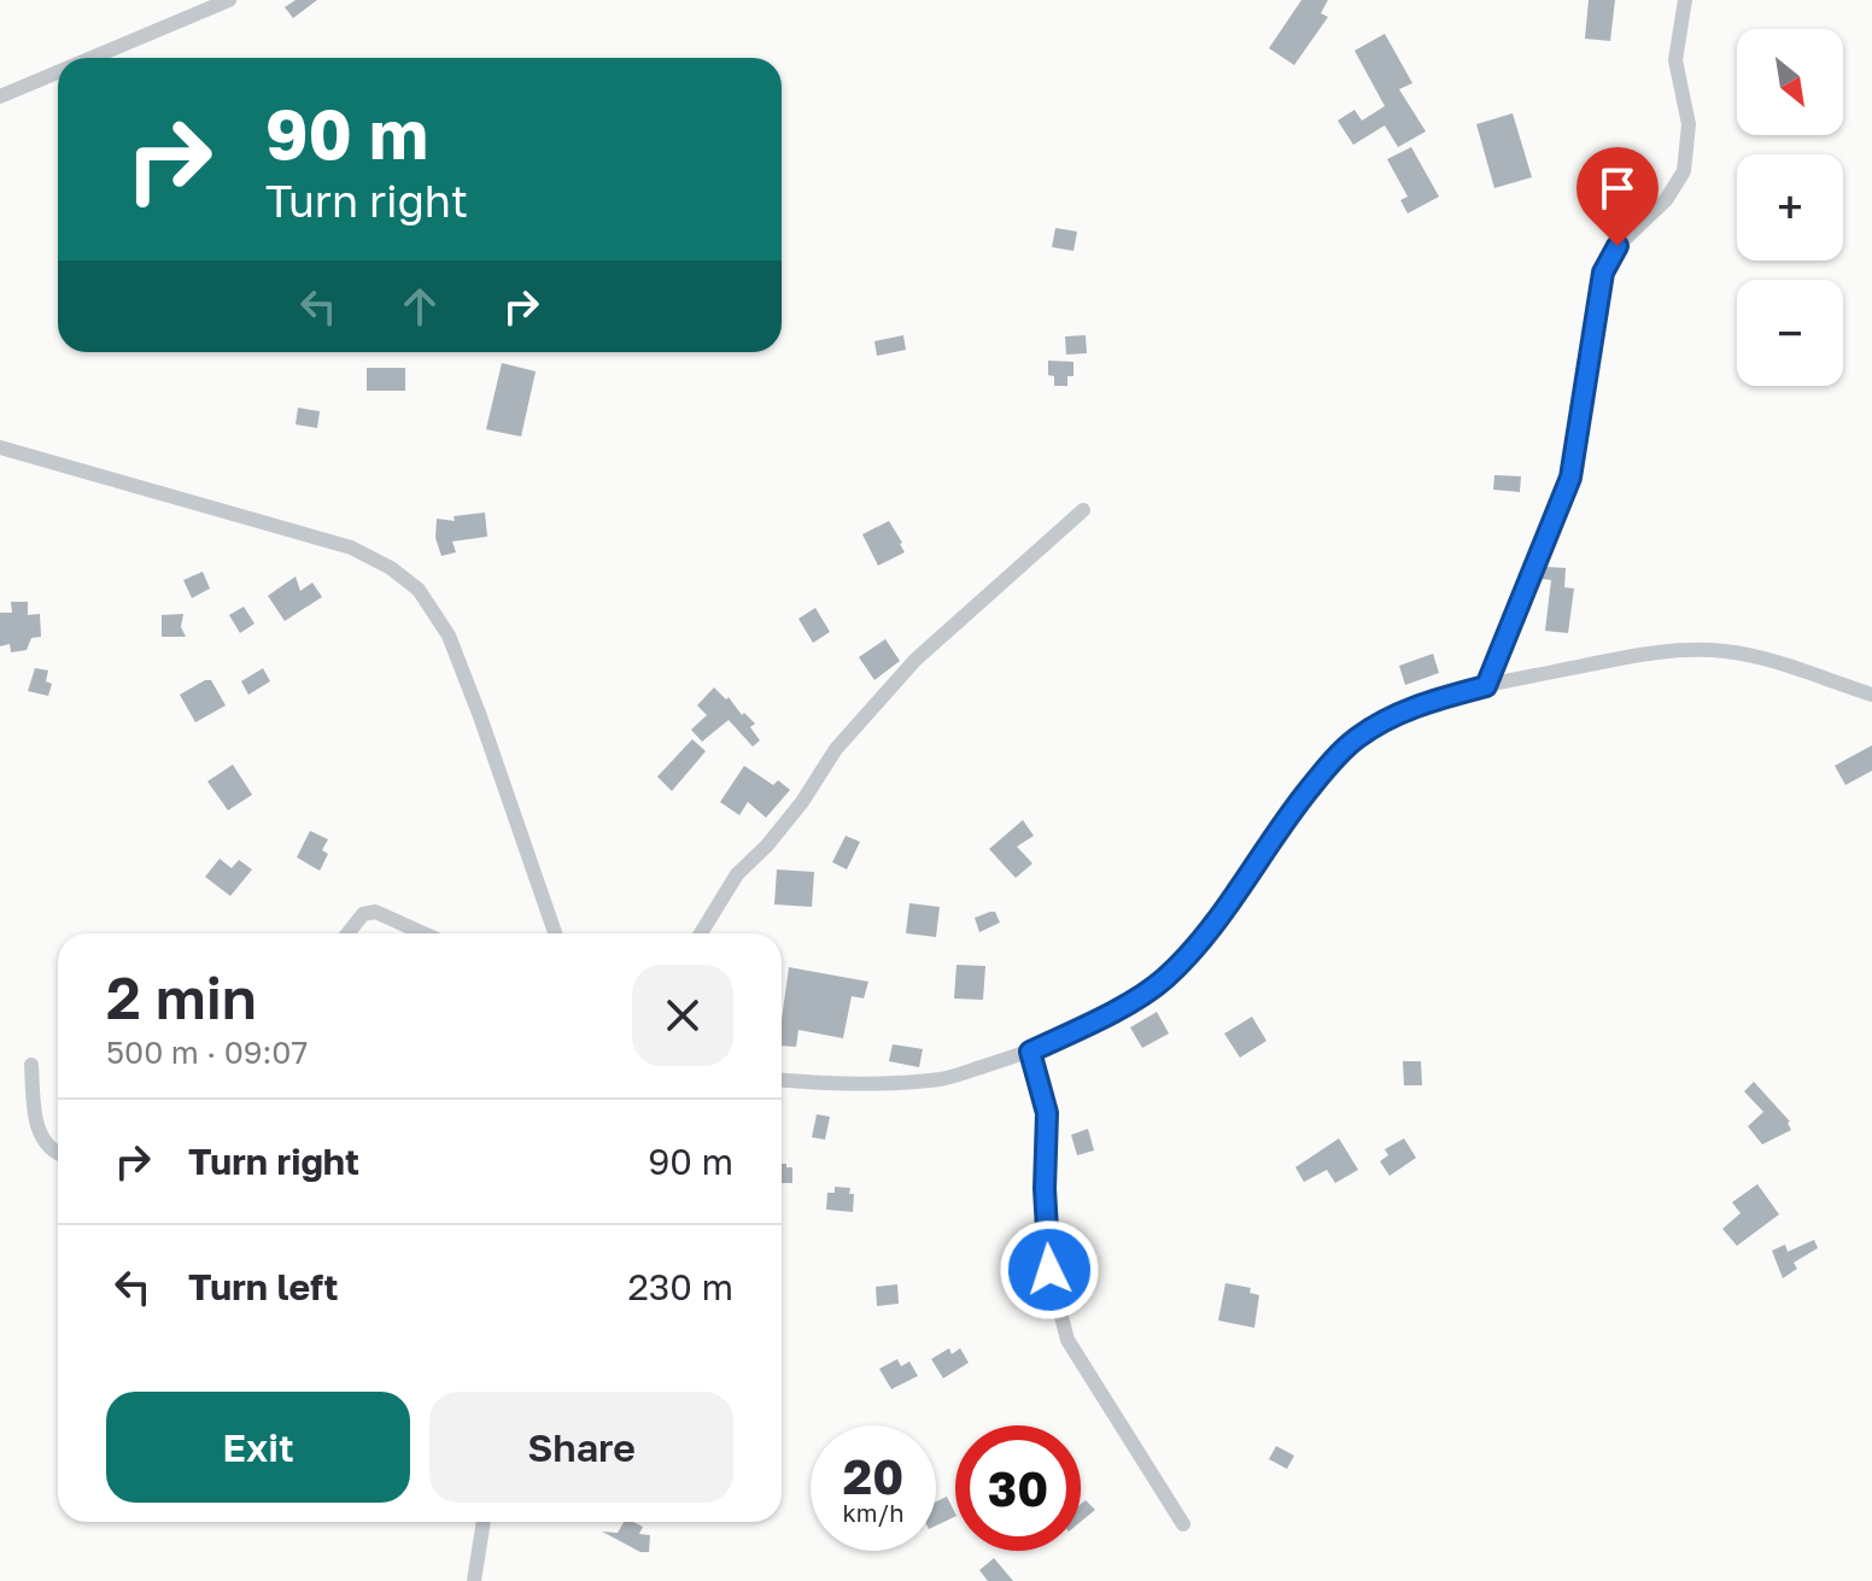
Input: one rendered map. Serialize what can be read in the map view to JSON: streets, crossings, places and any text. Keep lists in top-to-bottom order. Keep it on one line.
{"north":"bottom right","page":{"map_buttons":["+","−"],"turn":["90 m","Turn right"],"heading":["2 min","500 m · 09:07"],"list":[{"name":"Turn right","value":"90 m"},{"name":"Turn left","value":"230 m"}],"buttons":["Exit","Share"],"speed":"20 km/h","limit":"30"}}
